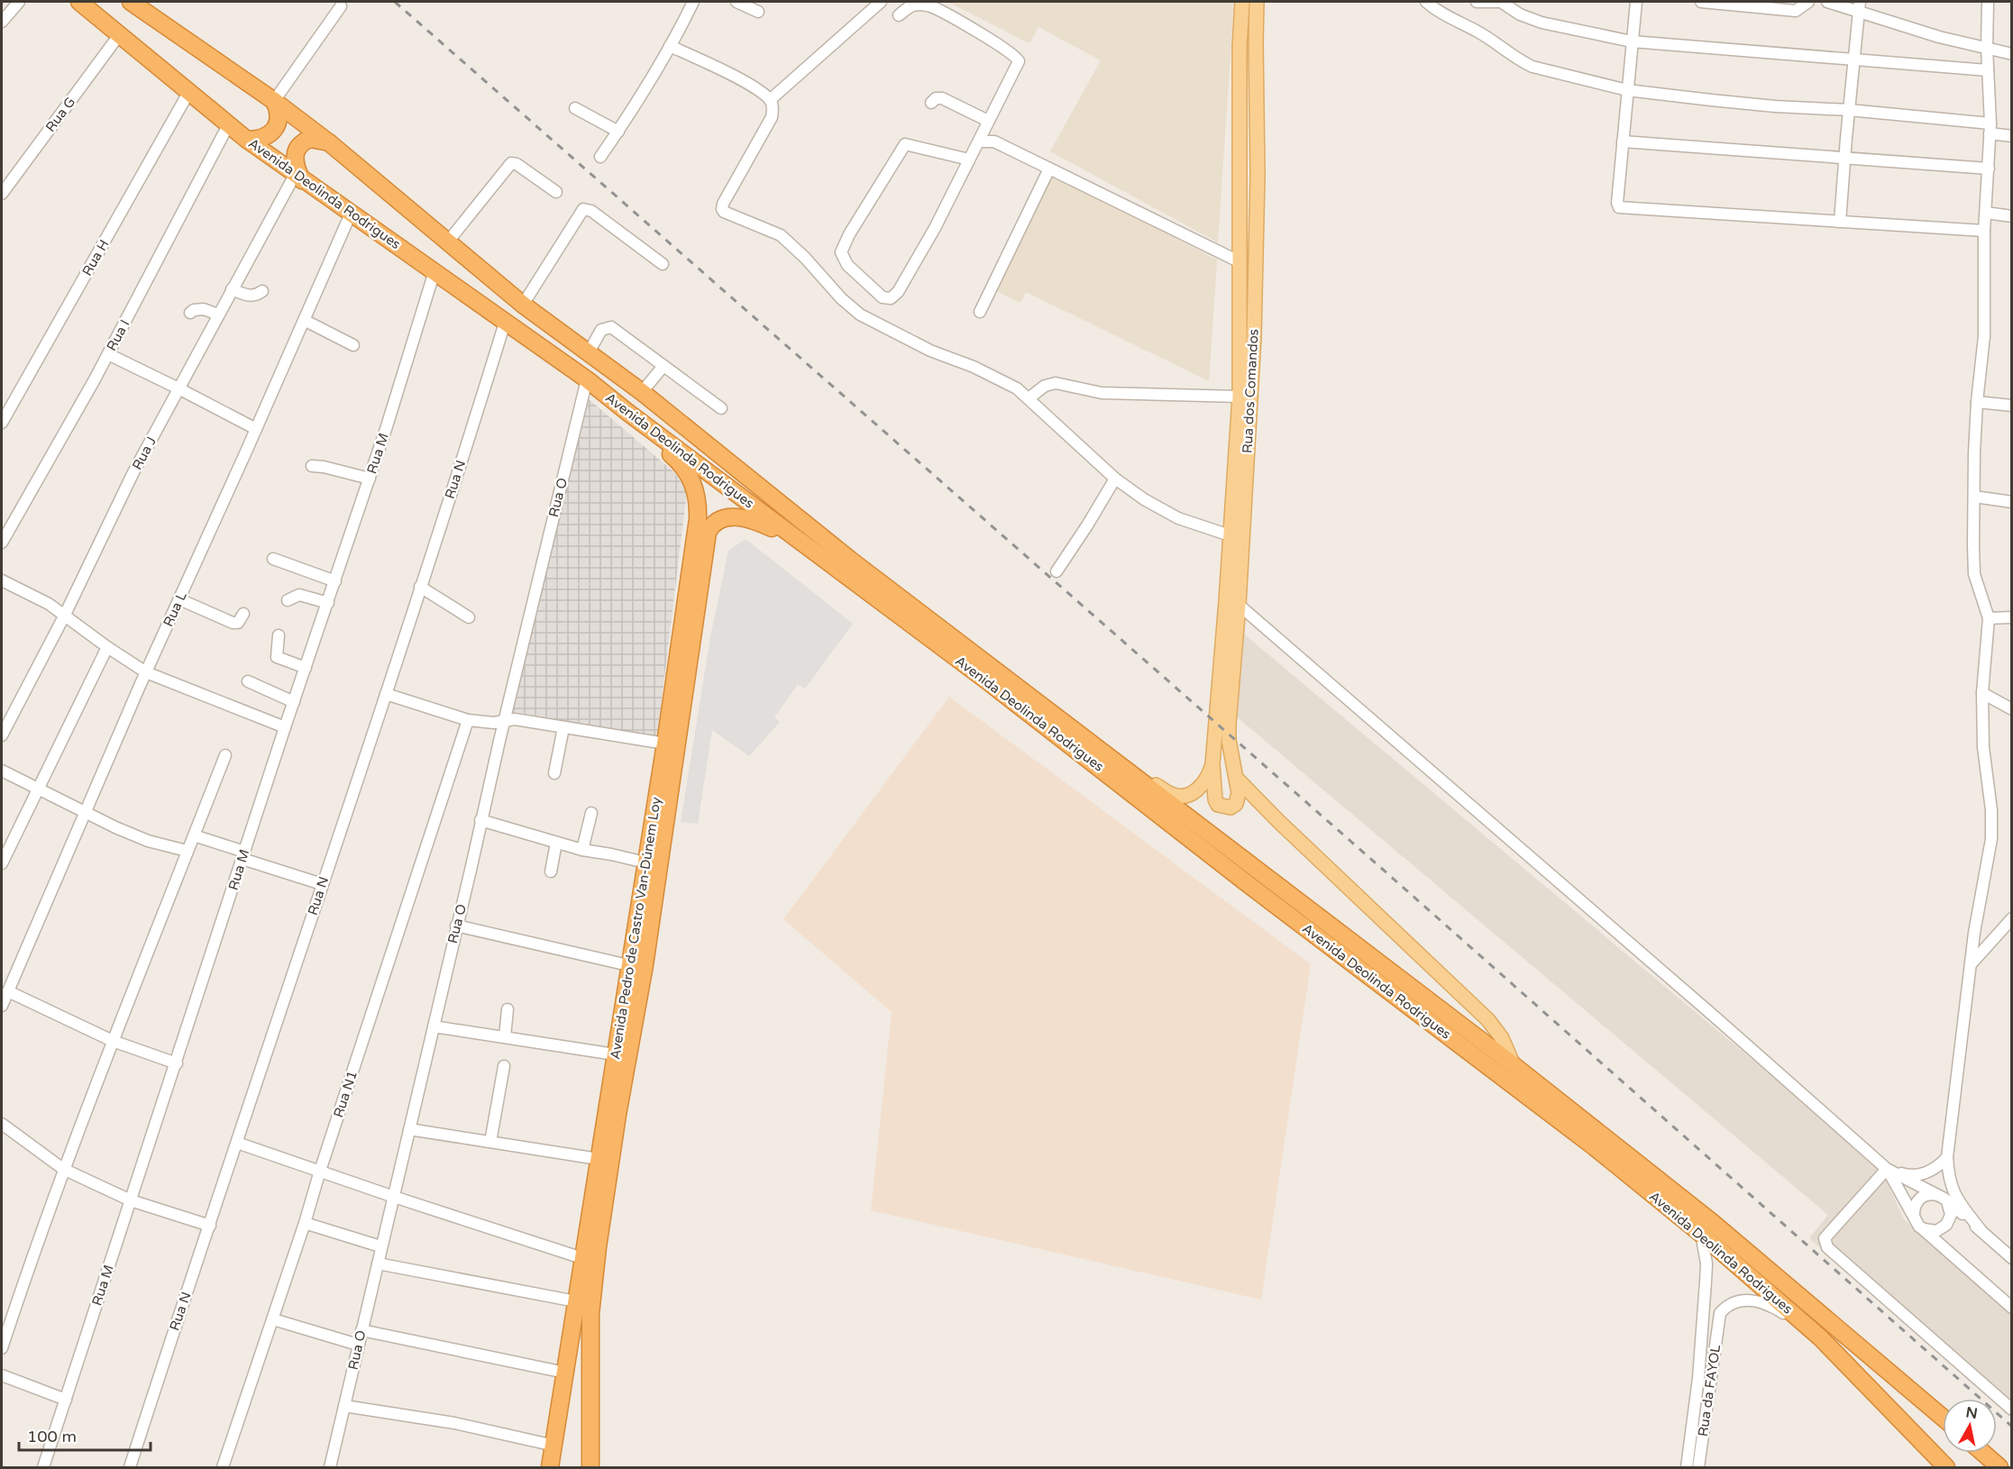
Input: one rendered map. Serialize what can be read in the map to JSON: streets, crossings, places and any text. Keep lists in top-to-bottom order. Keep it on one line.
{"streets":{"highway":["Avenida Deolinda Rodrigues","Avenida Pedro de Castro Van-Dúnem Loy"],"main road":["Rua dos Comandos"],"street":["Rua G","Rua H","Rua I","Rua J","Rua M","Rua N","Rua O","Rua L","Rua N1","Rua da FAYOL"]},"crossings":[["Rua G","Avenida Deolinda Rodrigues"],["Avenida Deolinda Rodrigues","Rua H"],["Avenida Deolinda Rodrigues","Rua I"],["Avenida Deolinda Rodrigues","Rua J"],["Avenida Deolinda Rodrigues","Rua M"],["Avenida Deolinda Rodrigues","Rua N"],["Avenida Deolinda Rodrigues","Rua O"],["Avenida Deolinda Rodrigues","Rua L"],["Avenida Deolinda Rodrigues","Avenida Pedro de Castro Van-Dúnem Loy"],["Avenida Deolinda Rodrigues","Rua da FAYOL"]],"scale_bar":"100 m","north":"top"}
